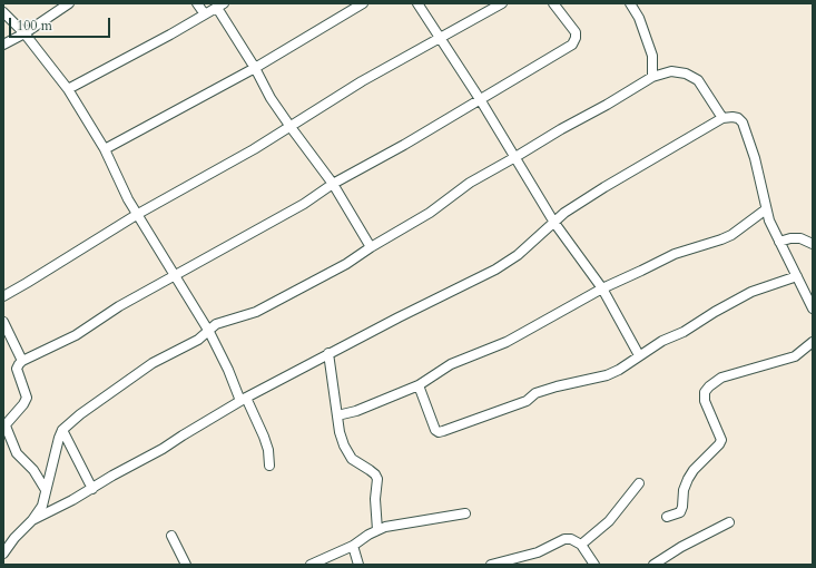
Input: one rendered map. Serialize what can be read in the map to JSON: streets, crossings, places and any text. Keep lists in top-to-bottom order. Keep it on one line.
{"scale_bar":"100 m"}
